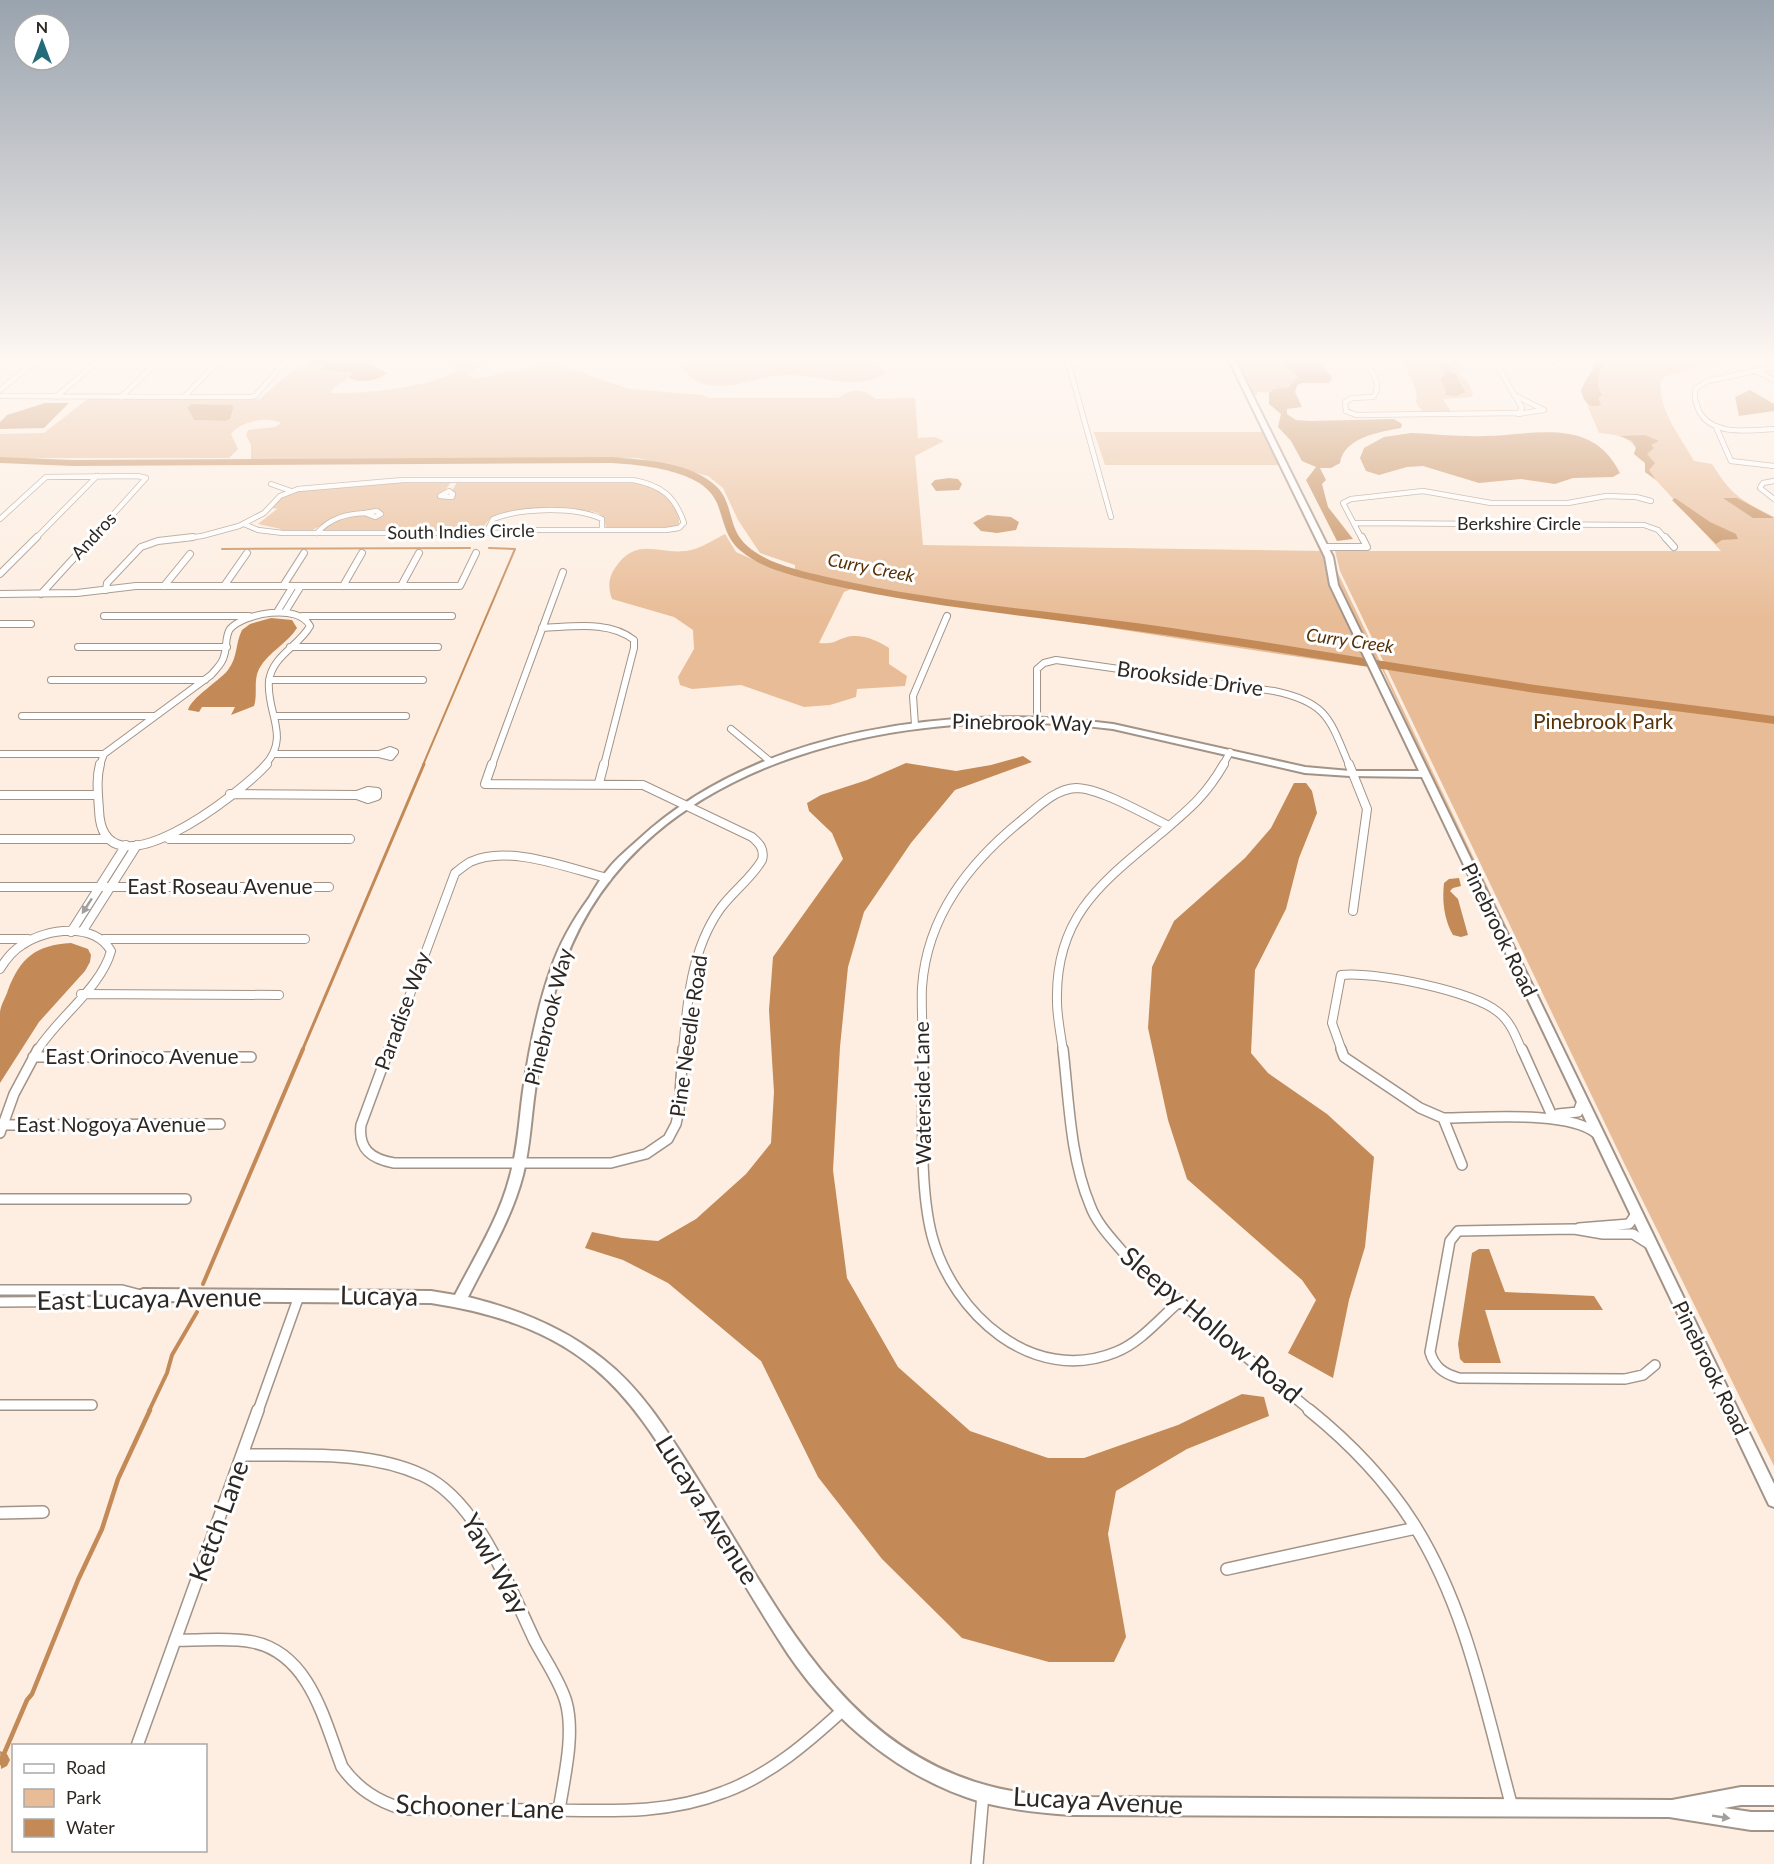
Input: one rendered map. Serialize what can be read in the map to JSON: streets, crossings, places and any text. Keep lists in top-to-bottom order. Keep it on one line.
{"streets":{"street":["Berkshire Circle","South Indies Circle","Andros","Brookside Drive","Pinebrook Way","East Roseau Avenue","Pinebrook Road","Paradise Way","Pine Needle Road","East Orinoco Avenue","Waterside Lane","East Nogoya Avenue","Lucaya","East Lucaya Avenue","Sleepy Hollow Road","Lucaya Avenue","Ketch Lane","Yawl Way","Schooner Lane"]},"crossings":[["Brookside Drive","Pinebrook Way"],["Pinebrook Way","Pinebrook Road"],["Pinebrook Way","Paradise Way"],["Pinebrook Way","Pine Needle Road"],["Pinebrook Way","Lucaya"],["Pinebrook Way","Sleepy Hollow Road"],["Pinebrook Way","Lucaya Avenue"],["Paradise Way","Pine Needle Road"],["Waterside Lane","Sleepy Hollow Road"],["Lucaya","East Lucaya Avenue"],["Lucaya","Lucaya Avenue"],["Lucaya","Ketch Lane"],["East Lucaya Avenue","Ketch Lane"],["Sleepy Hollow Road","Lucaya Avenue"],["Lucaya Avenue","Schooner Lane"],["Ketch Lane","Yawl Way"],["Ketch Lane","Schooner Lane"],["Yawl Way","Schooner Lane"]],"water":["Curry Creek"],"parks":["Pinebrook Park"],"legend":["Road","Park","Water"],"north":"top"}
